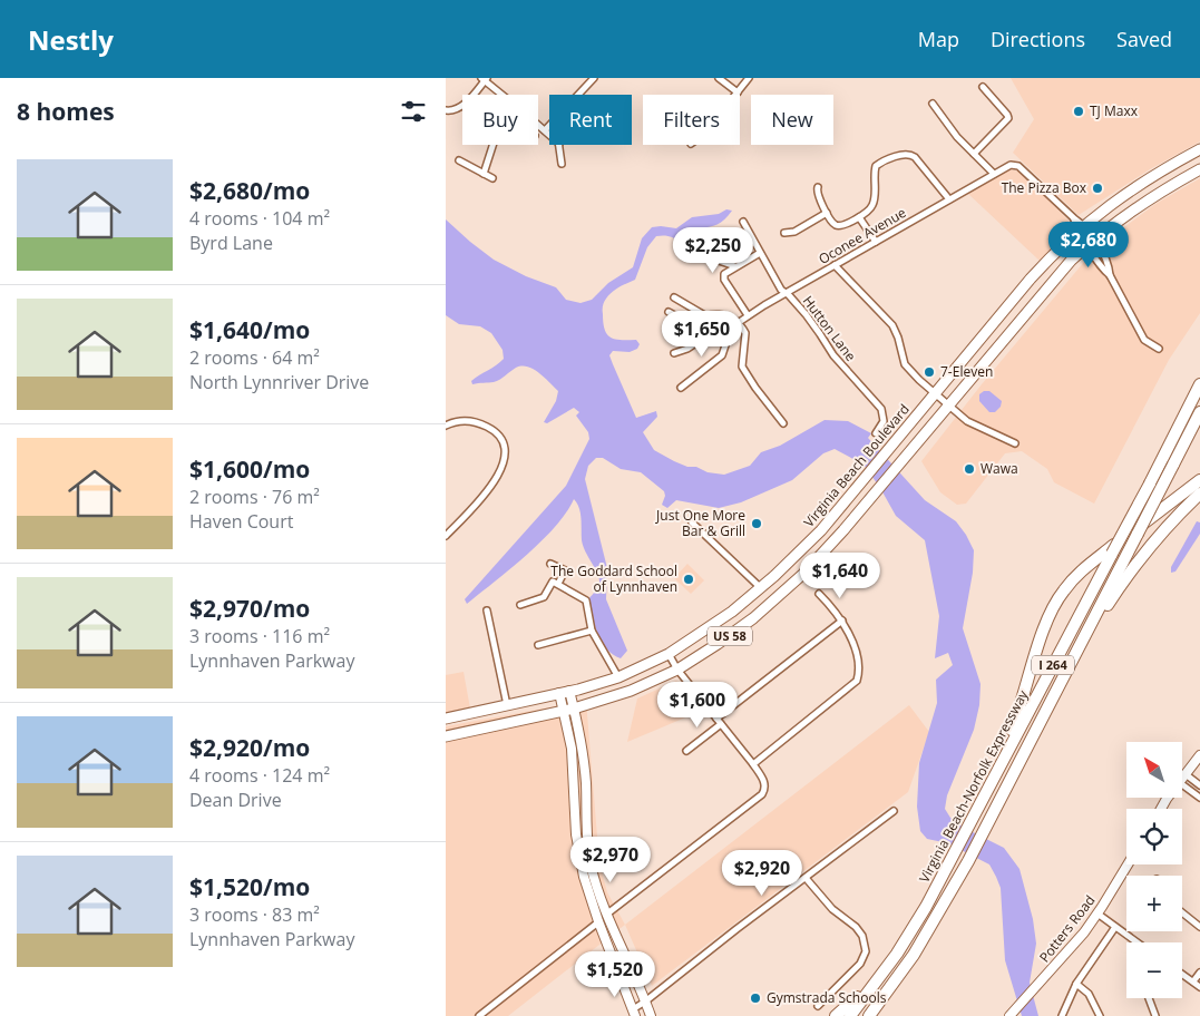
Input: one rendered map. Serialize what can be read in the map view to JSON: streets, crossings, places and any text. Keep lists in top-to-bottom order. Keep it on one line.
{"streets":{"highway":["I 264","Virginia Beach-Norfolk Expressway"],"main road":["Virginia Beach Boulevard","US 58","Potters Road"],"street":["Oconee Avenue","Hutton Lane"]},"crossings":[["Oconee Avenue","Hutton Lane"],["Oconee Avenue","Virginia Beach Boulevard"]],"places":["TJ Maxx","The Pizza Box","7-Eleven","Wawa","Just One More Bar & Grill","The Goddard School of Lynnhaven","Gymstrada Schools"],"north":"top left","page":{"header":"Nestly","nav":["Map","Directions","Saved"],"heading":"8 homes","chip":["Buy","Rent","Filters","New"],"list":[{"name":"$2,680/mo","note":"4 rooms · 104 m² · Byrd Lane"},{"name":"$1,640/mo","note":"2 rooms · 64 m² · North Lynnriver Drive"},{"name":"$1,600/mo","note":"2 rooms · 76 m² · Haven Court"},{"name":"$2,970/mo","note":"3 rooms · 116 m² · Lynnhaven Parkway"},{"name":"$2,920/mo","note":"4 rooms · 124 m² · Dean Drive"},{"name":"$1,520/mo","note":"3 rooms · 83 m² · Lynnhaven Parkway"}],"price":["$2,680","$2,250","$1,650","$1,640","$1,600","$2,970","$2,920","$1,520"],"map_buttons":["+","−"]}}
